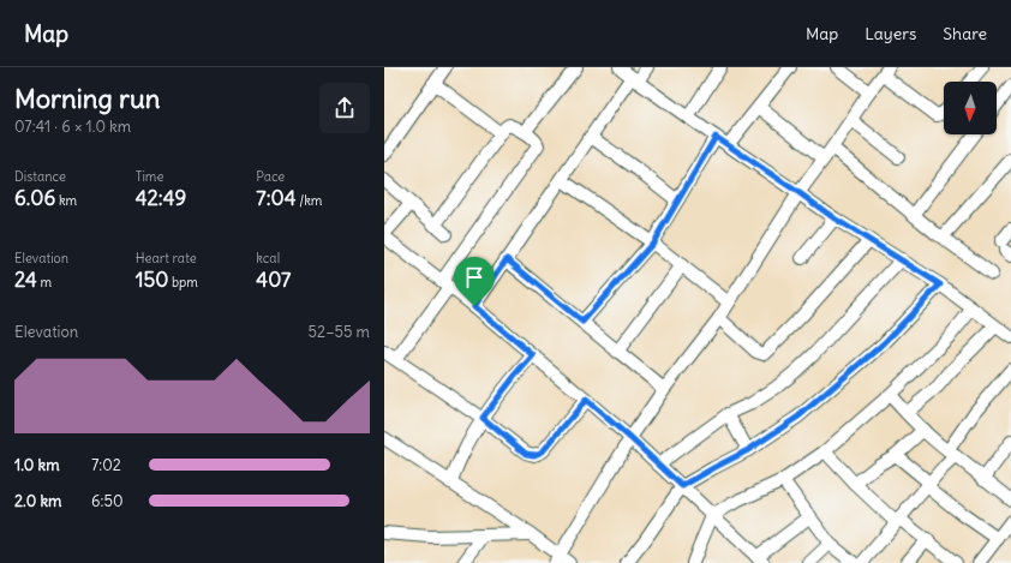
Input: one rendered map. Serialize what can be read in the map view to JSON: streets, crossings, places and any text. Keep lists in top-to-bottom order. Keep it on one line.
{"north":"bottom","page":{"header":"Map","nav":["Map","Layers","Share"],"heading":["Morning run","07:41 · 6 × 1.0 km"],"stats":[["Distance","6.06 km"],["Time","42:49"],["Pace","7:04 /km"],["Elevation","24 m"],["Heart rate","150 bpm"],["kcal","407"]],"chart":["Elevation","52–55 m"],"list":[{"name":"1.0 km","note":"7:02"},{"name":"2.0 km","note":"6:50"}]}}
